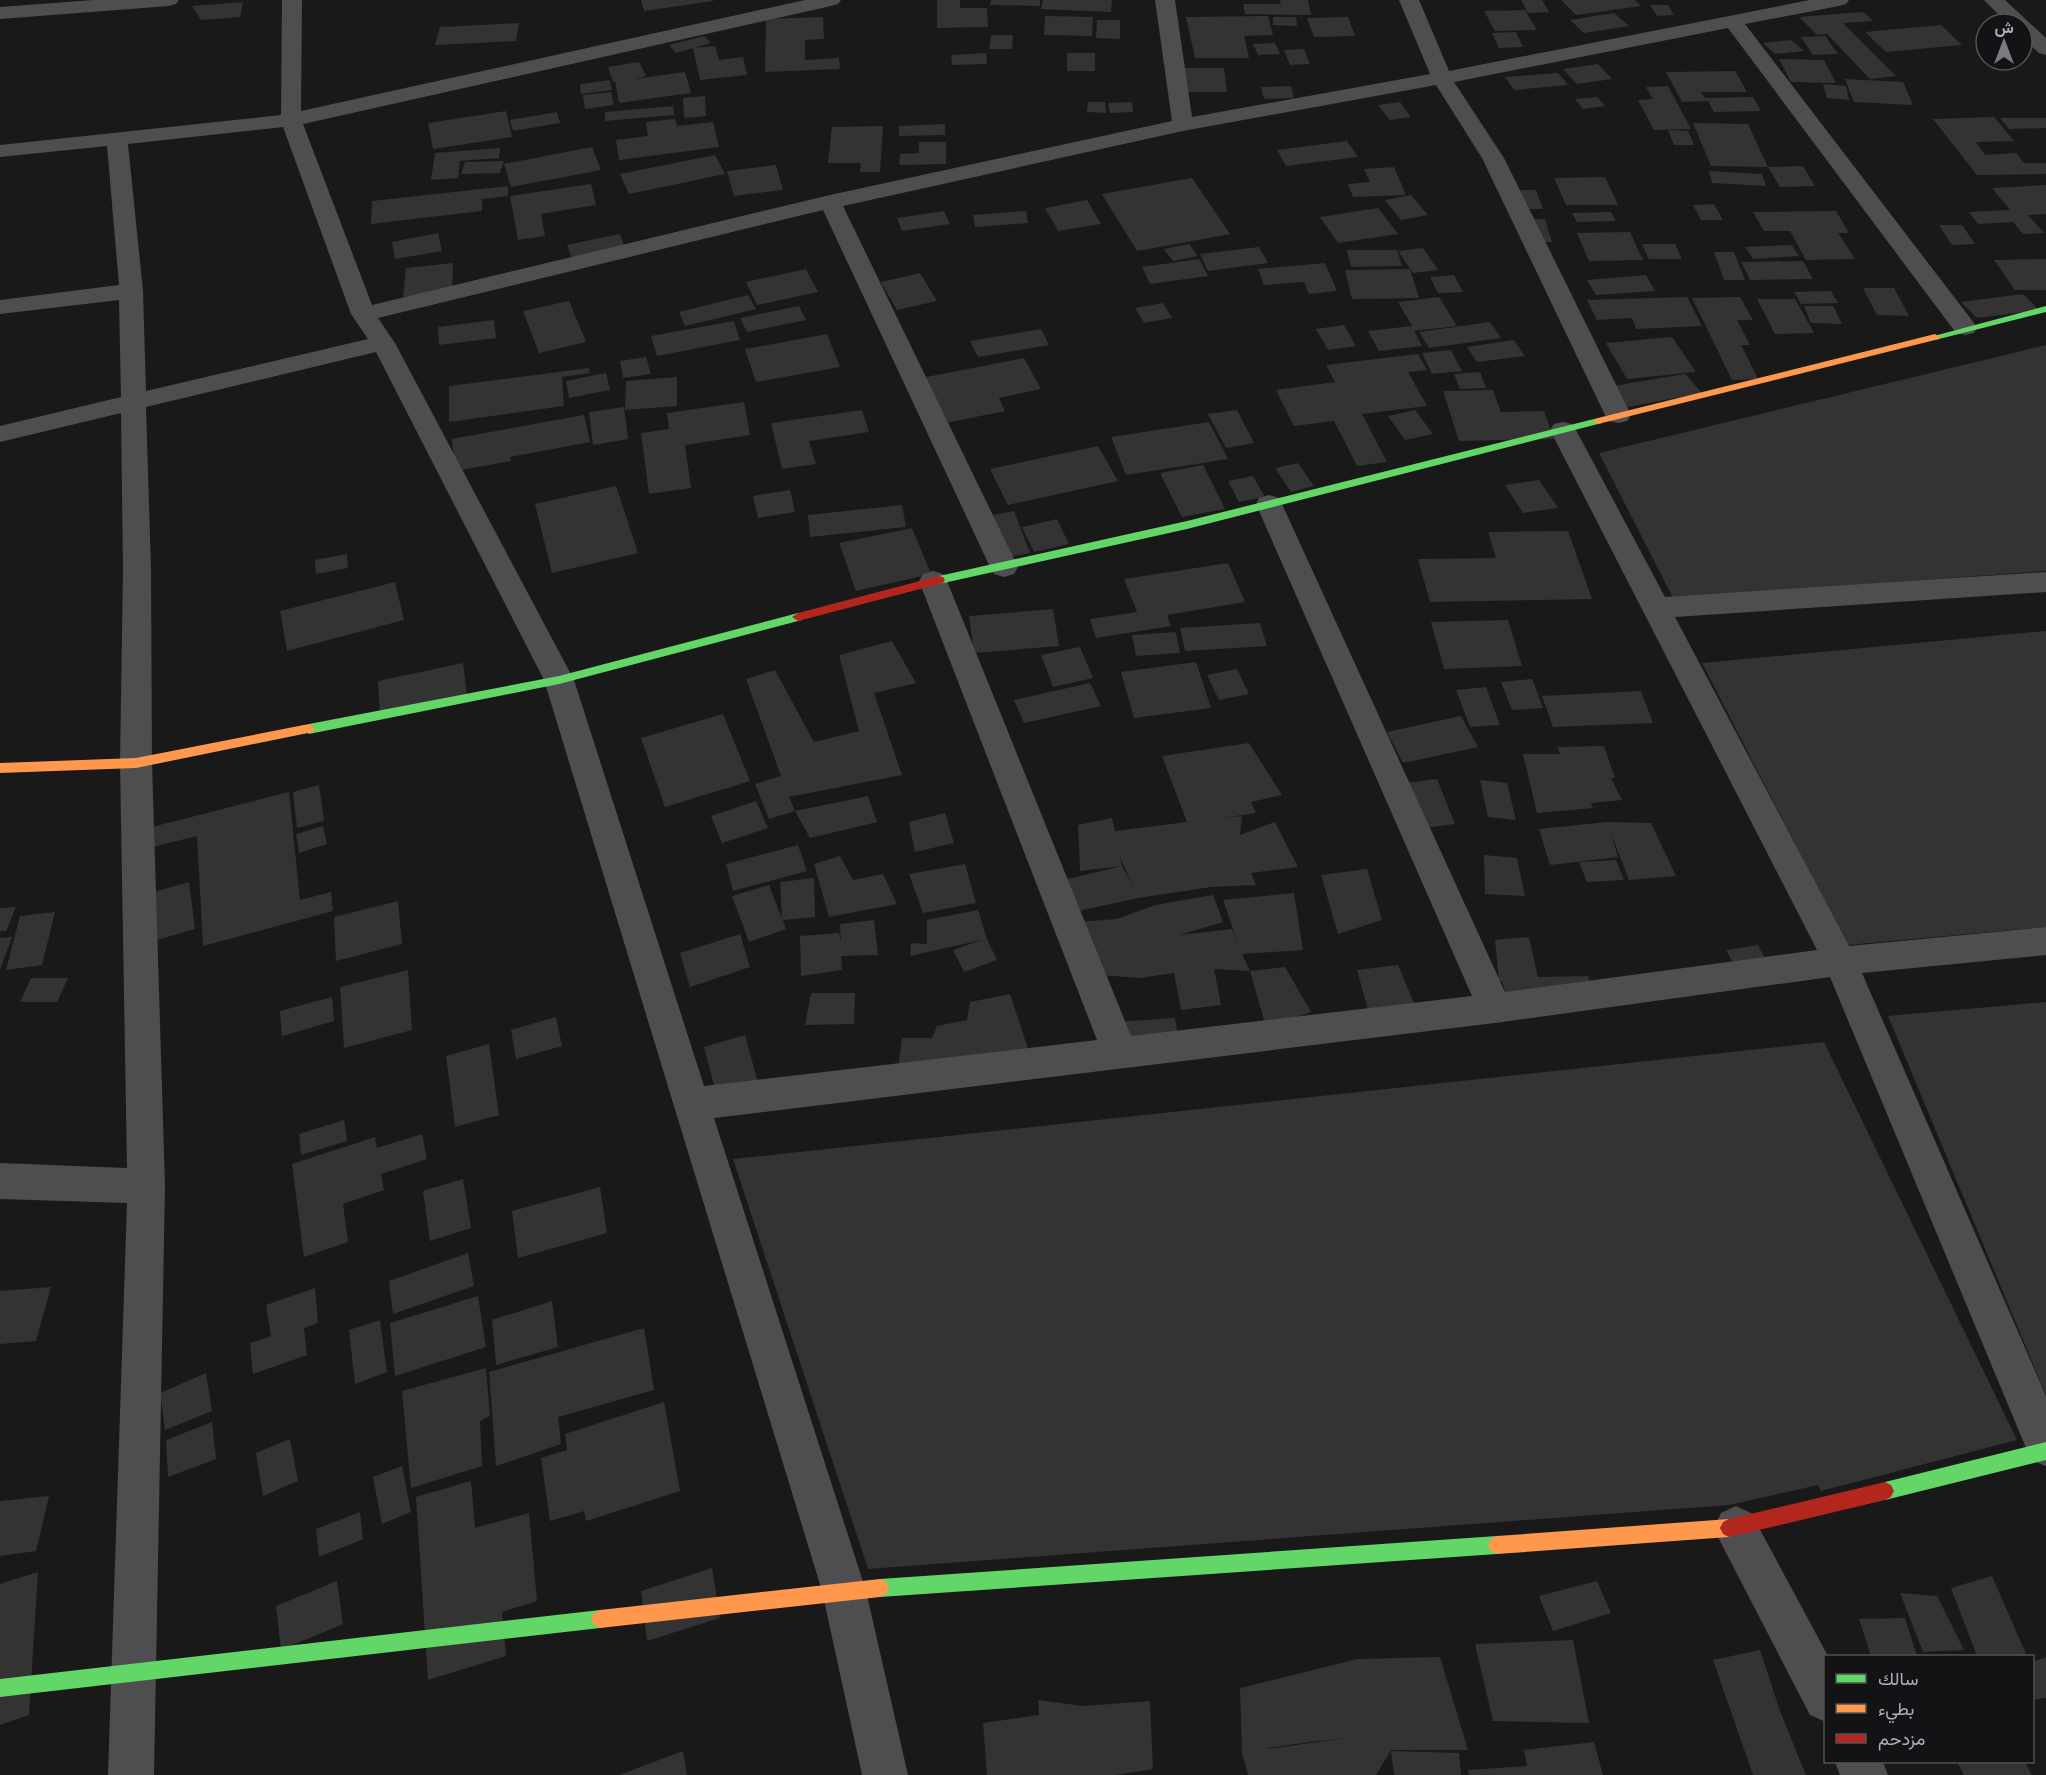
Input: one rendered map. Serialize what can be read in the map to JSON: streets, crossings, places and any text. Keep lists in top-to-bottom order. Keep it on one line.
{"legend":["سالك","بطيء","مزدحم"],"north":"top"}
